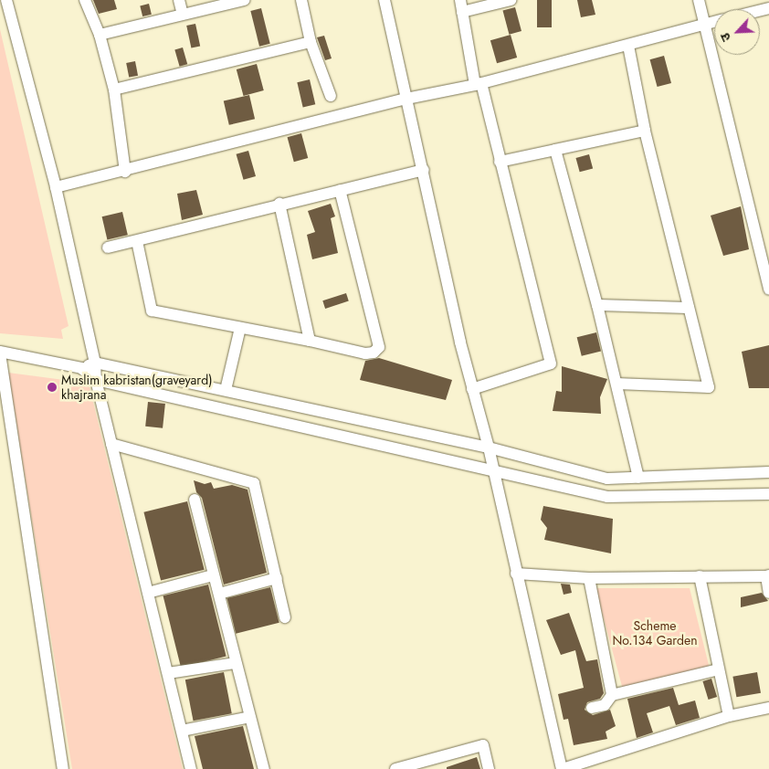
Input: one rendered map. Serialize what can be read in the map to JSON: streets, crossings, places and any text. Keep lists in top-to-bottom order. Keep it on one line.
{"parks":["Scheme No.134 Garden"],"places":["Muslim kabristan(graveyard) khajrana"],"north":"bottom left"}
